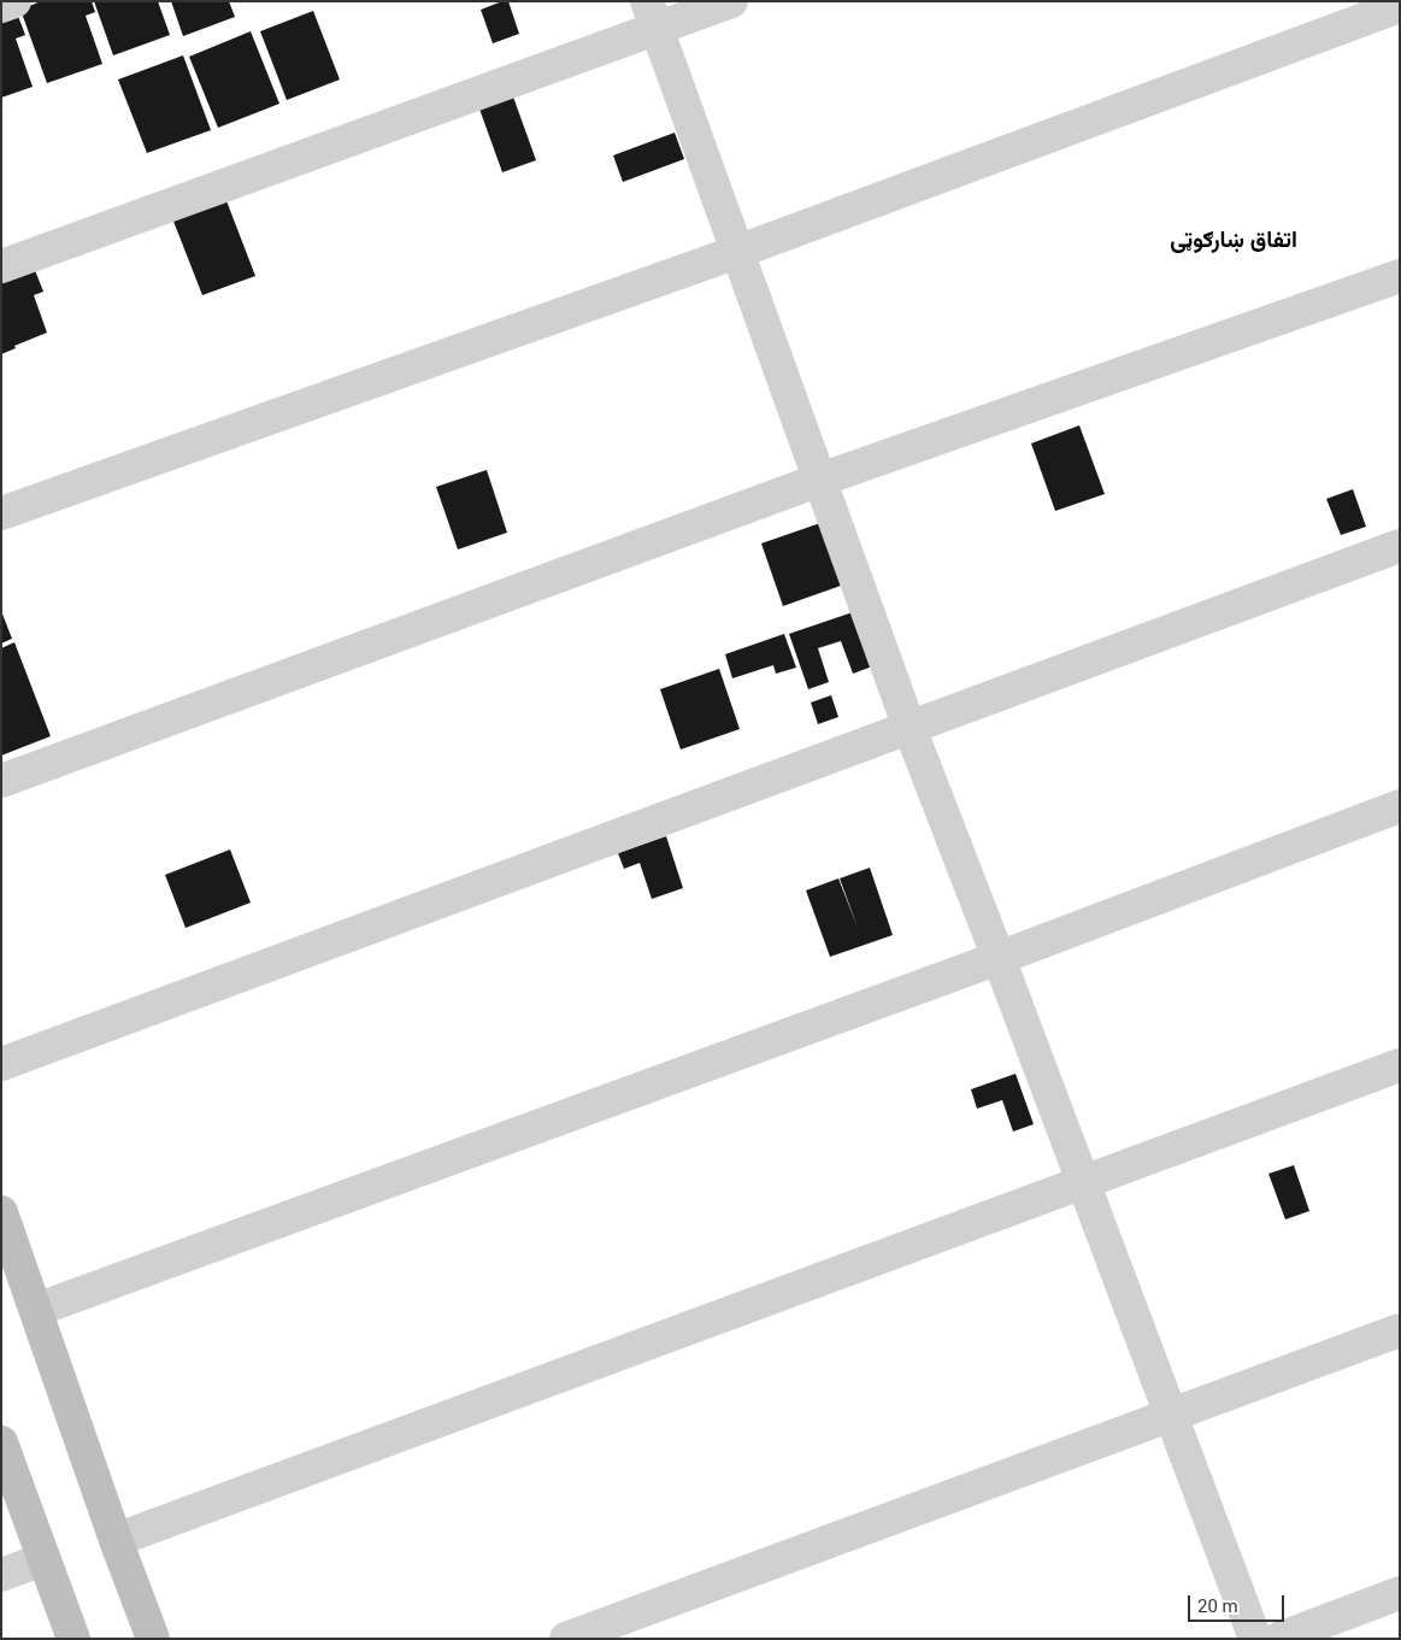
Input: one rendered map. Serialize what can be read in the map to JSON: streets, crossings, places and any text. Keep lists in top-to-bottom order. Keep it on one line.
{"districts":["اتفاق ښارګوټی"],"scale_bar":"20 m"}
